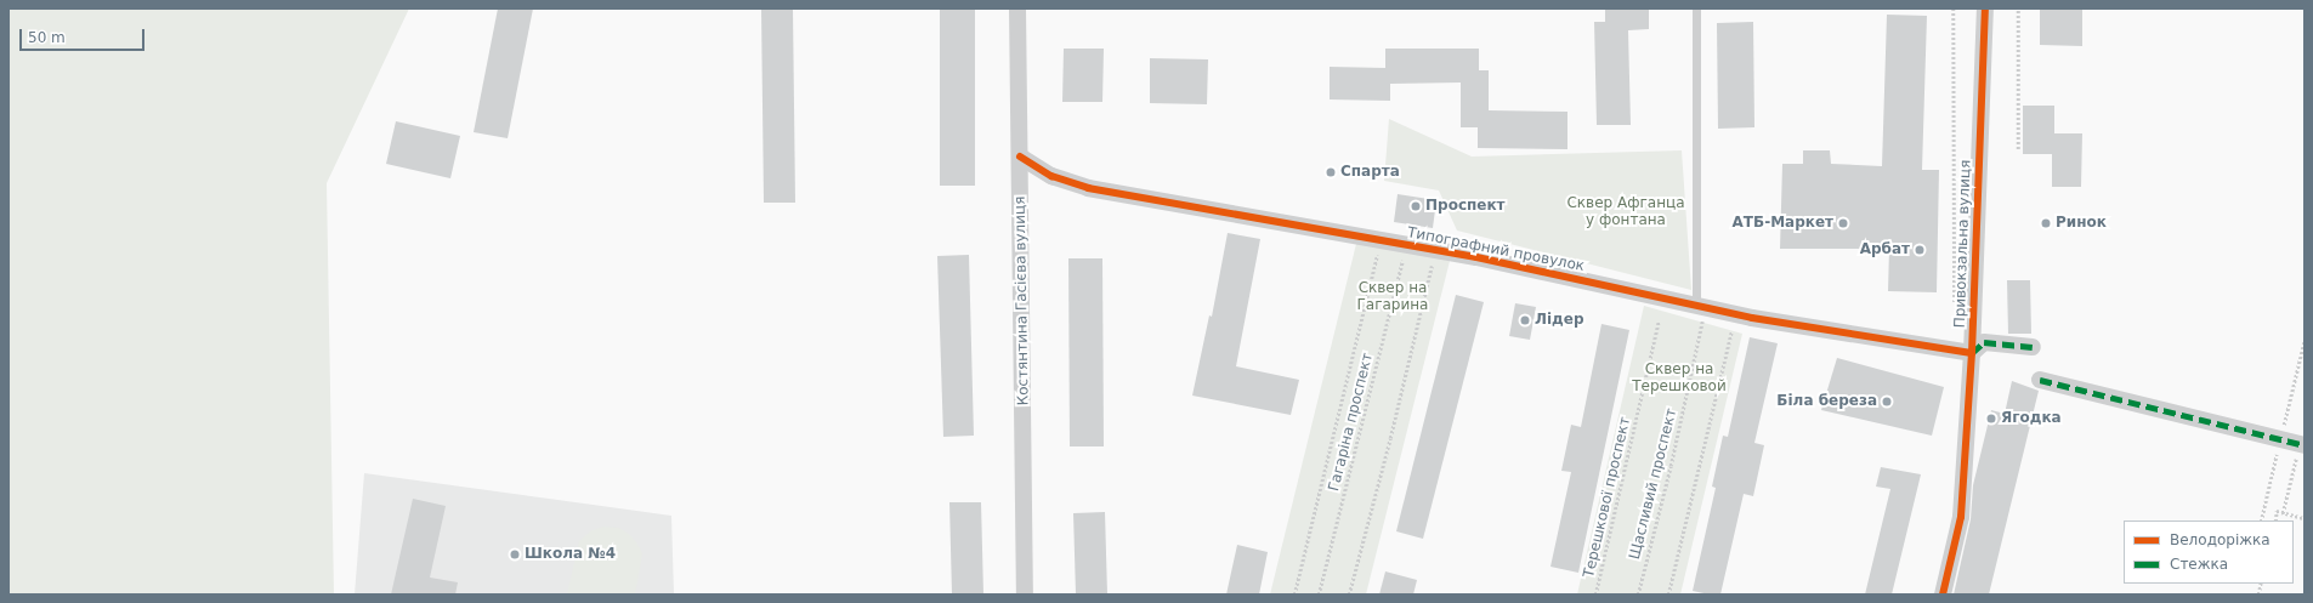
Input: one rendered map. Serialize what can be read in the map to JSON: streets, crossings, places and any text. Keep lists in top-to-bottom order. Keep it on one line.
{"streets":{"street":["Привокзальна вулиця","Типографний провулок","Костянтина Гасієва вулиця"],"path":["Гагаріна проспект","Щасливий проспект","Терешкової проспект"]},"crossings":[["Привокзальна вулиця","Типографний провулок"],["Типографний провулок","Костянтина Гасієва вулиця"],["Типографний провулок","Щасливий проспект"]],"parks":["Сквер Афганца у фонтана","Сквер на Гагарина","Сквер на Терешковой"],"places":["Спарта","Проспект","АТБ-Маркет","Ринок","Арбат","Лідер","Біла береза","Ягодка","Школа №4"],"legend":["Велодоріжка","Стежка"],"scale_bar":"50 m"}
